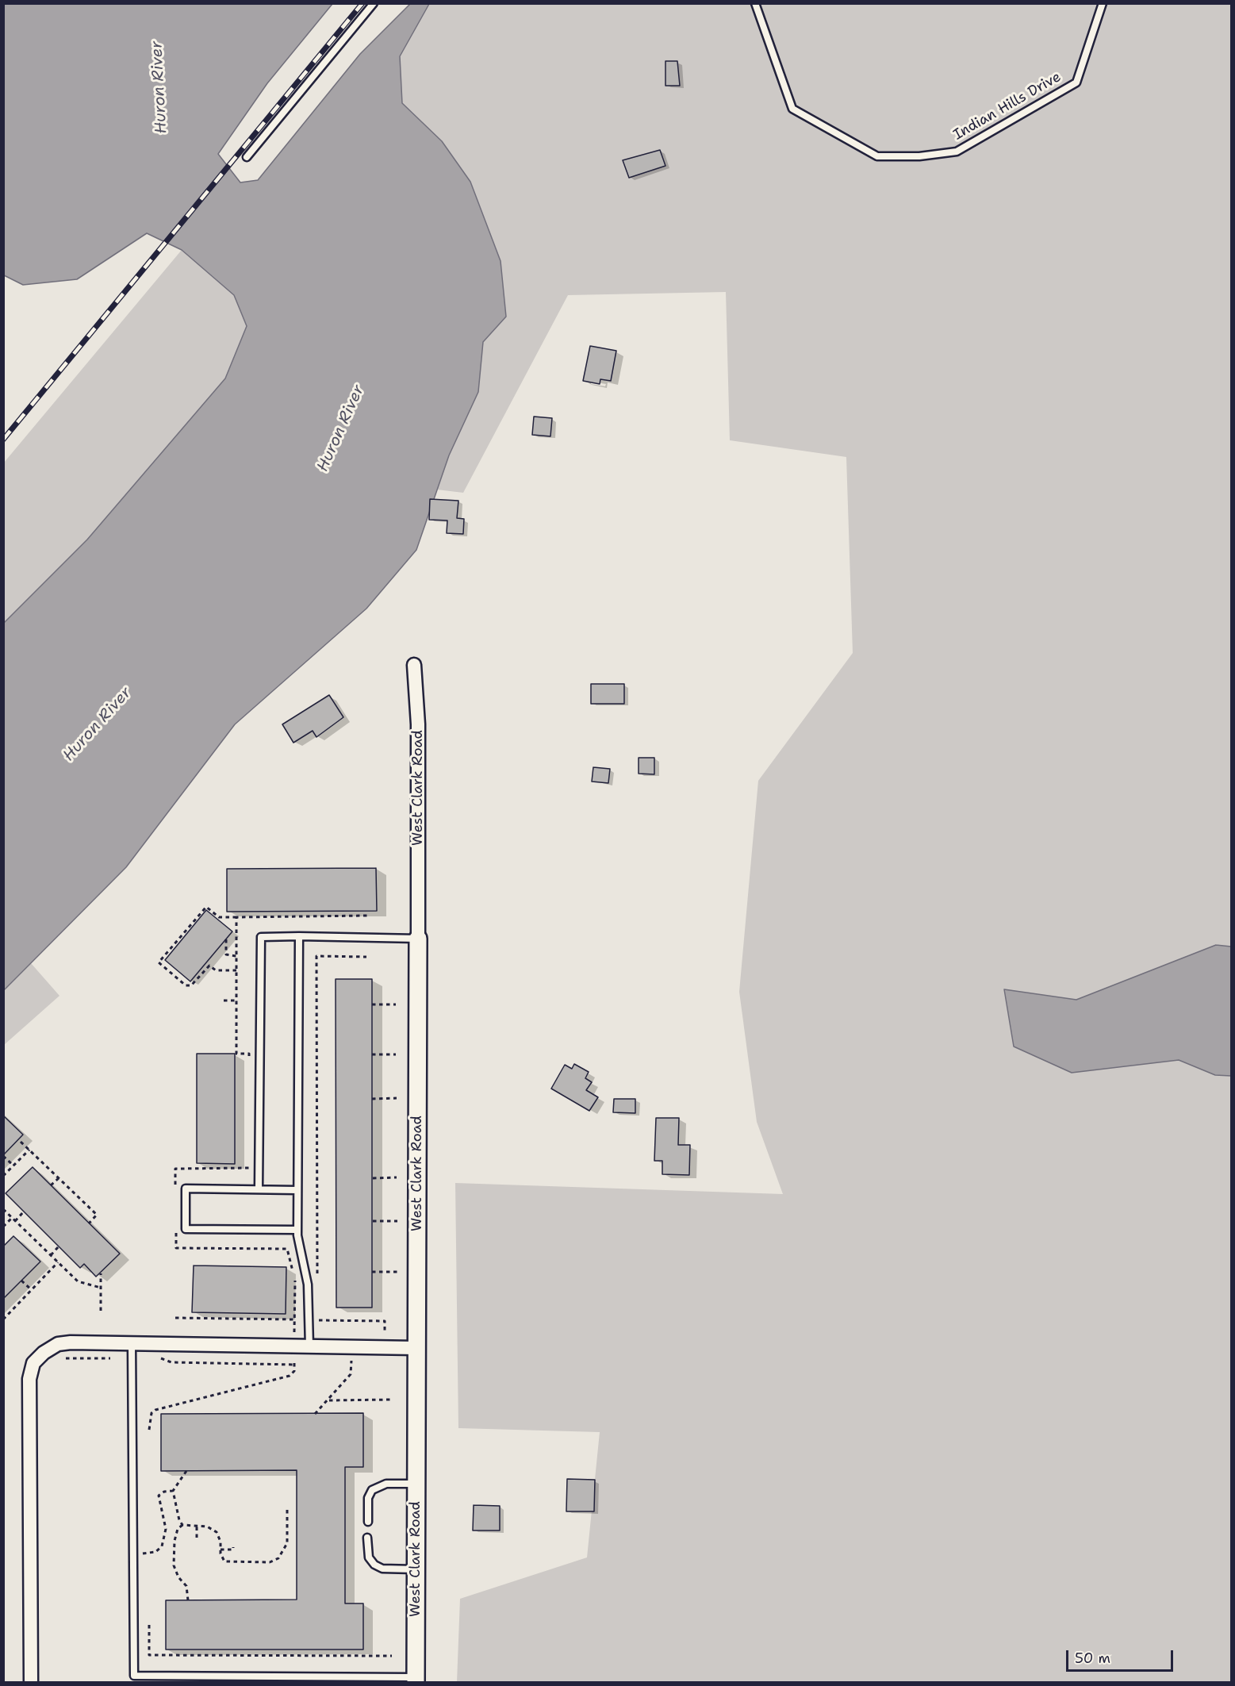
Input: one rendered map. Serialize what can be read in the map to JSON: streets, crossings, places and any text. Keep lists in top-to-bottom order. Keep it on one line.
{"streets":{"street":["West Clark Road"],"lane":["Indian Hills Drive"]},"water":["Huron River"],"scale_bar":"50 m"}
